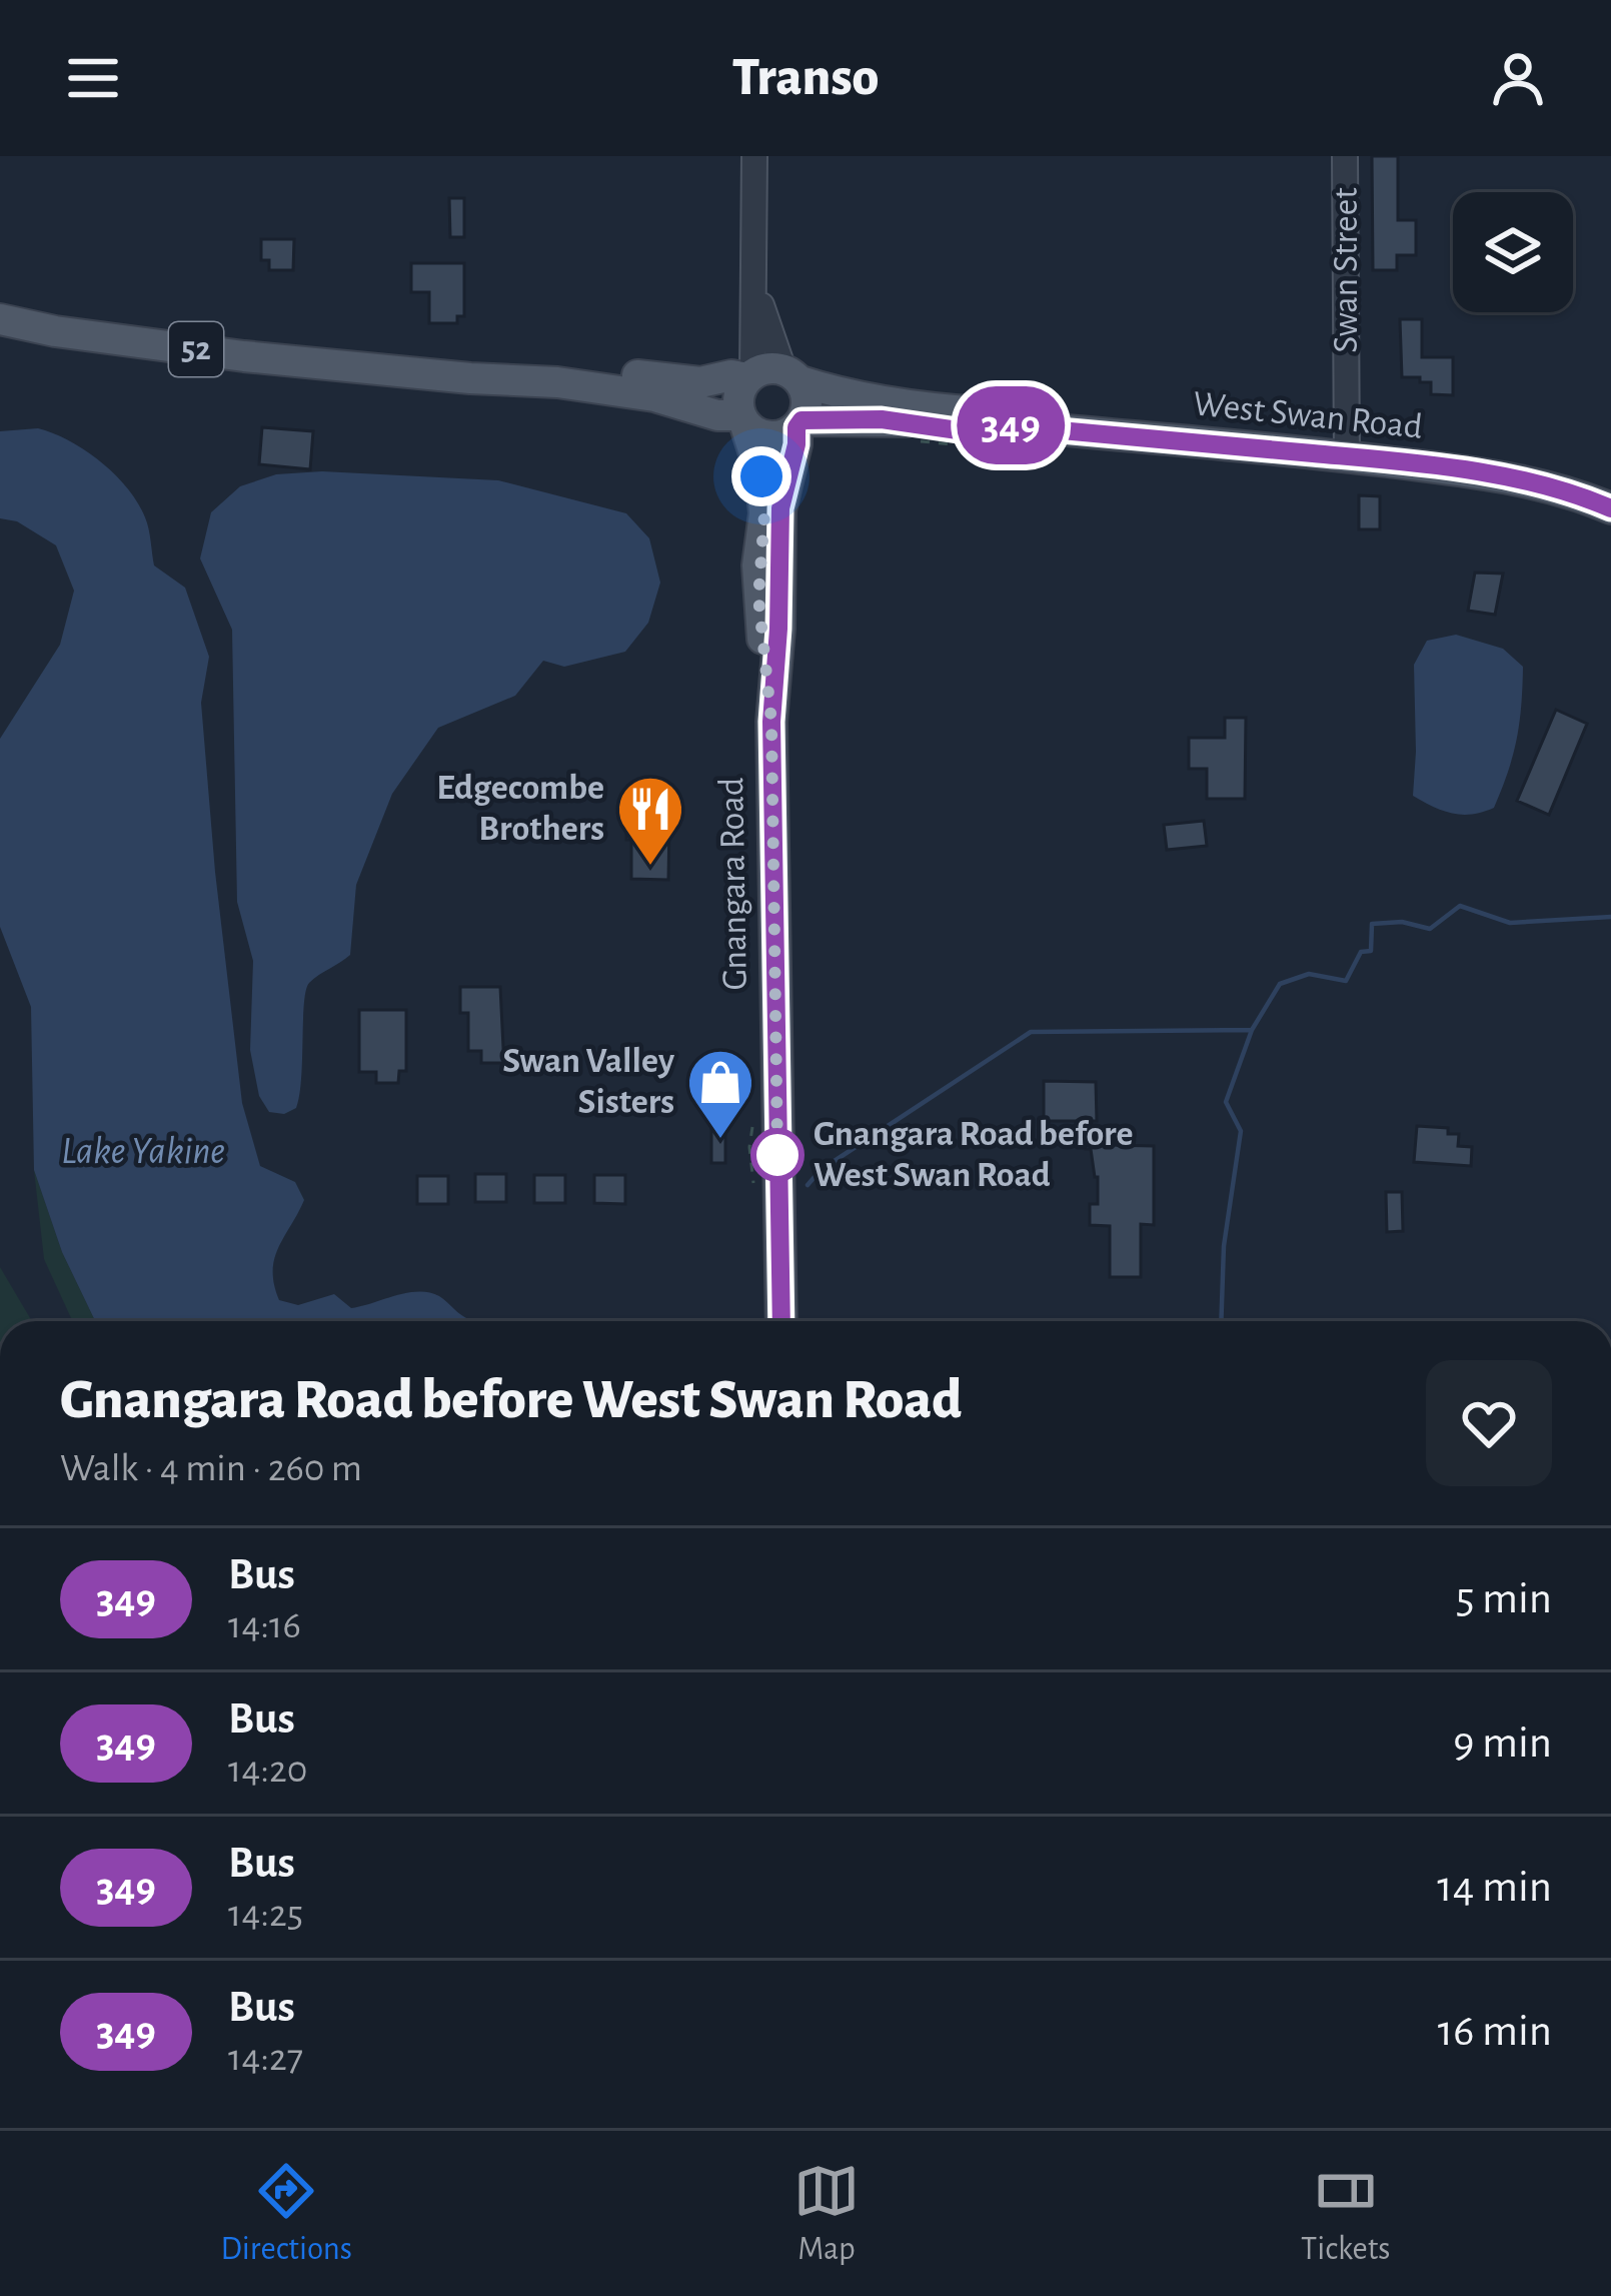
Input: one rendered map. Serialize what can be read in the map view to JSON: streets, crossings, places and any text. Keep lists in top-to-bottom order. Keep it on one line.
{"streets":{"main road":["52","West Swan Road","Gnangara Road"],"street":["Swan Street"]},"crossings":[["Swan Street","West Swan Road"],["52","West Swan Road"],["52","Gnangara Road"],["West Swan Road","Gnangara Road"]],"water":["Lake Yakine"],"places":{"restaurant":["Edgecombe Brothers"],"shop":["Swan Valley Sisters"],"other":["Gnangara Road before West Swan Road"]},"lines":["bus line 349"],"page":{"header":"Transo","on_map":"349","heading":["Gnangara Road before West Swan Road","Walk · 4 min · 260 m"],"list":[{"mark":"349","name":"Bus","note":"14:16","value":"5 min"},{"mark":"349","name":"Bus","note":"14:20","value":"9 min"},{"mark":"349","name":"Bus","note":"14:25","value":"14 min"},{"mark":"349","name":"Bus","note":"14:27","value":"16 min"}],"tabs":["Directions","Map","Tickets"]}}
